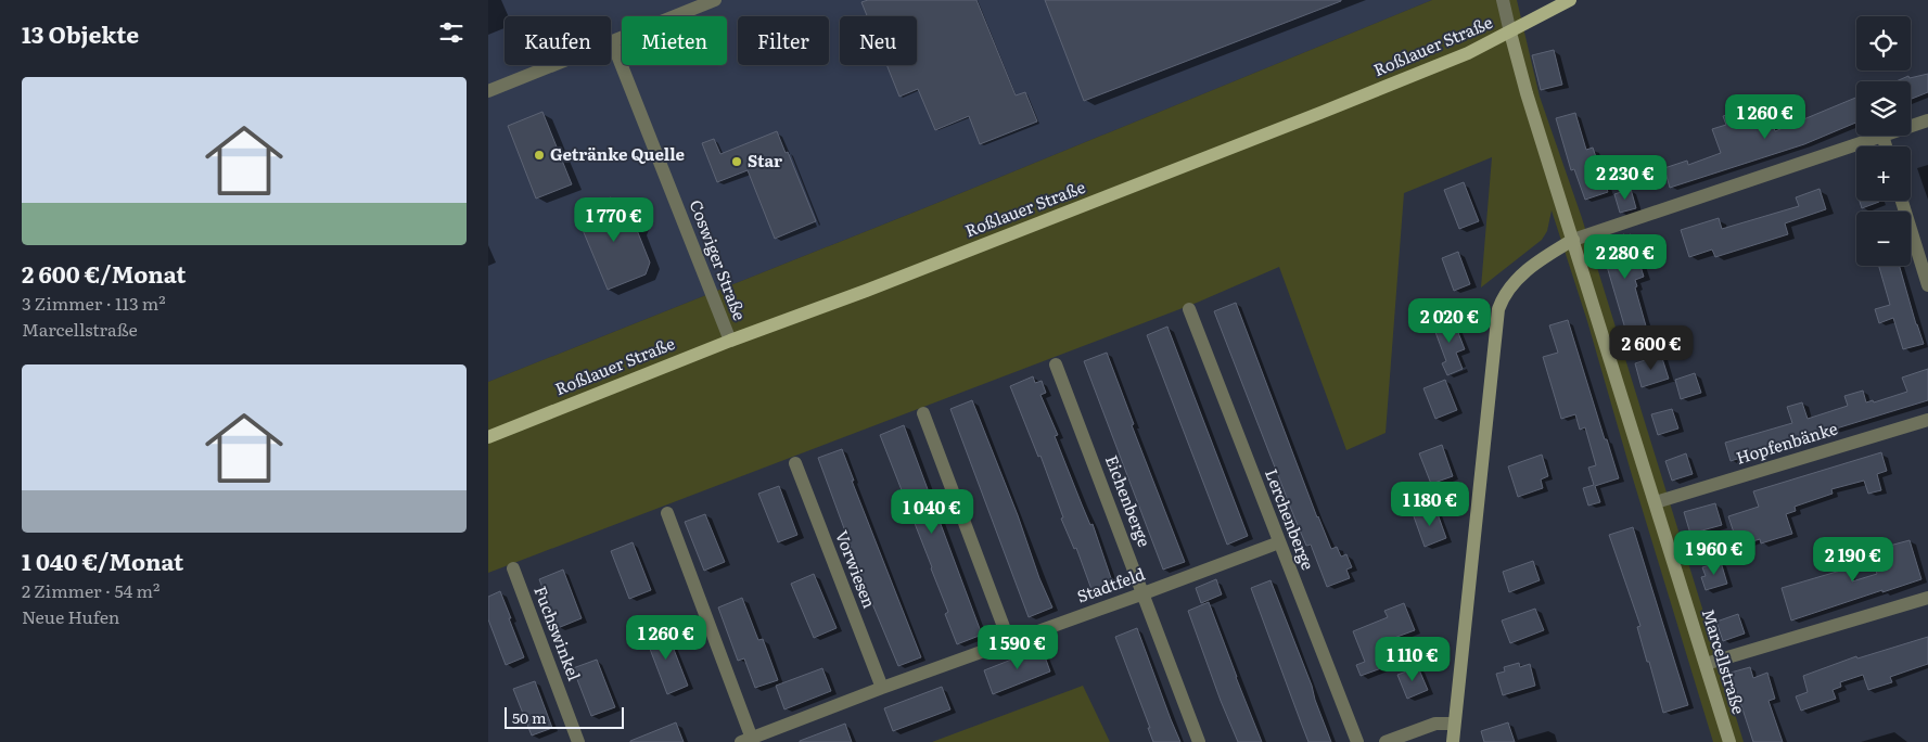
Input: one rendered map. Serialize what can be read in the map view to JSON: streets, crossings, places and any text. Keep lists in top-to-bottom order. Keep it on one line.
{"streets":{"main road":["Roßlauer Straße"],"street":["Coswiger Straße","Hopfenbänke","Eichenberge","Lerchenberge","Vorwiesen","Stadtfeld","Fuchswinkel","Marcellstraße"]},"crossings":[["Roßlauer Straße","Coswiger Straße"],["Roßlauer Straße","Marcellstraße"],["Hopfenbänke","Marcellstraße"],["Eichenberge","Stadtfeld"],["Lerchenberge","Stadtfeld"],["Vorwiesen","Stadtfeld"]],"places":["Getränke Quelle","Star"],"scale_bar":"50 m","page":{"heading":"13 Objekte","map_buttons":["+","−"],"chip":["Kaufen","Mieten","Filter","Neu"],"list":[{"name":"2 600 €/Monat","note":"3 Zimmer · 113 m² · Marcellstraße"},{"name":"1 040 €/Monat","note":"2 Zimmer · 54 m² · Neue Hufen"}],"price":["1 260 €","2 230 €","1 770 €","2 280 €","2 020 €","2 600 €","1 180 €","1 040 €","1 960 €","2 190 €","1 260 €","1 590 €","1 110 €"],"scale":"50 m"}}
